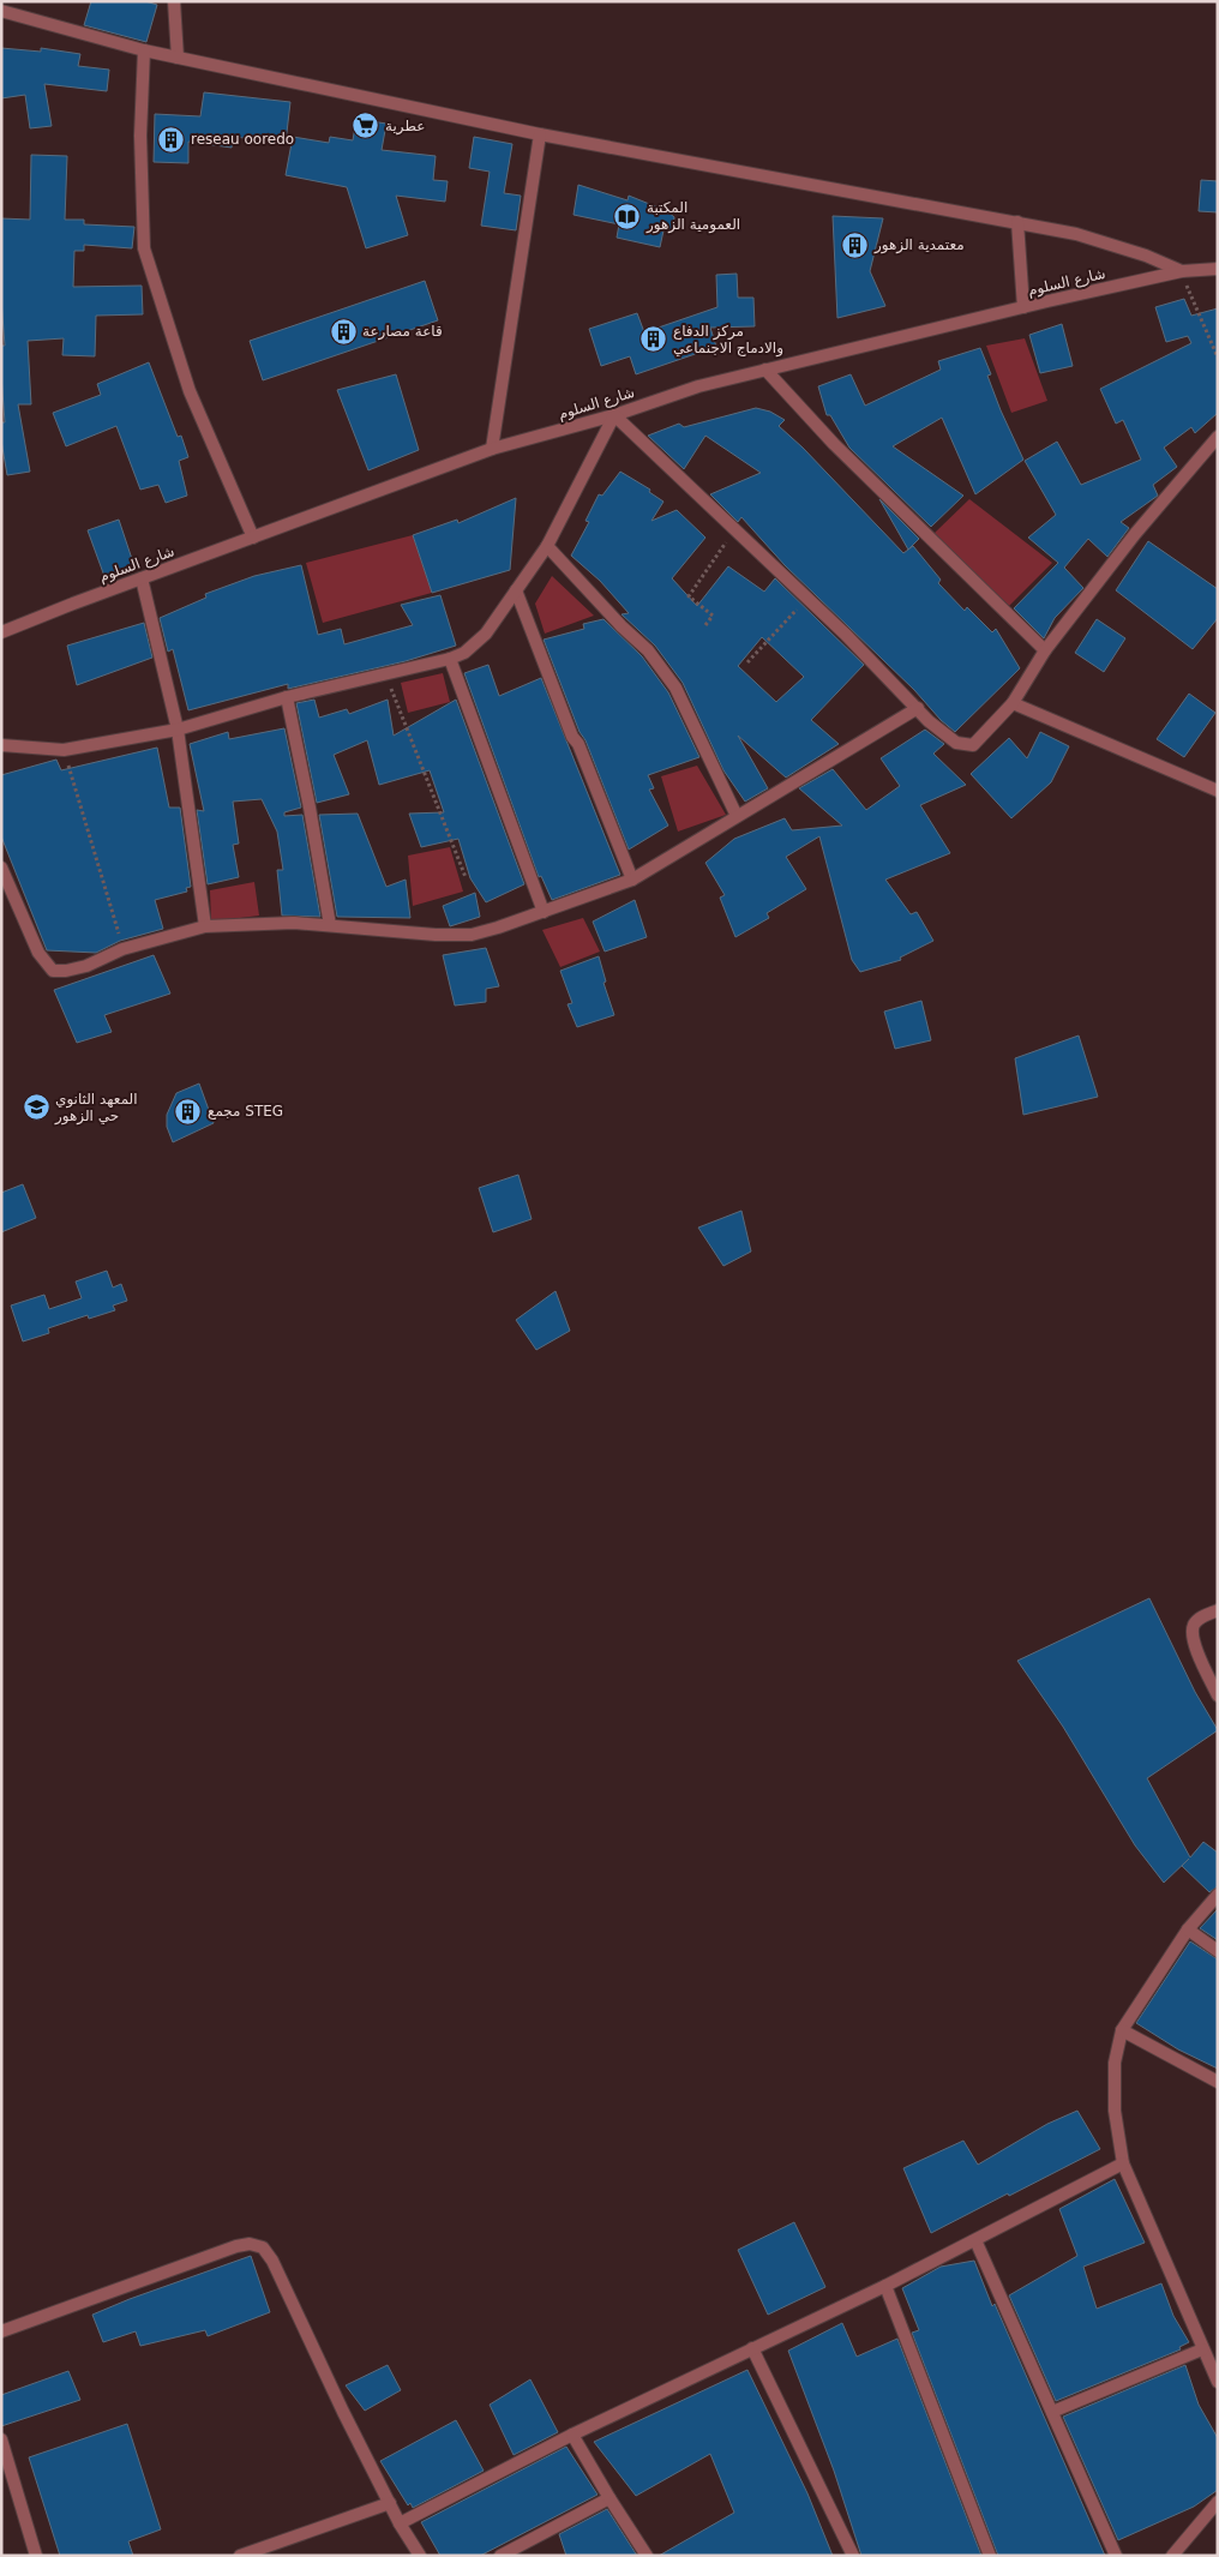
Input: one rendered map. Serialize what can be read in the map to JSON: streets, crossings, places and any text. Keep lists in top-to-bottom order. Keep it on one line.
{"streets":{"street":["شارع السلوم"]},"places":{"supermarket":["عطرية"],"building":["reseau ooredo","معتمدية الزهور","قاعة مصارعة","مركز الدفاع والادماج الاجنماعي","مجمع STEG"],"library":["المكتبة العمومية الزهور"],"school or university":["المعهد الثانوي حي الزهور"]}}
